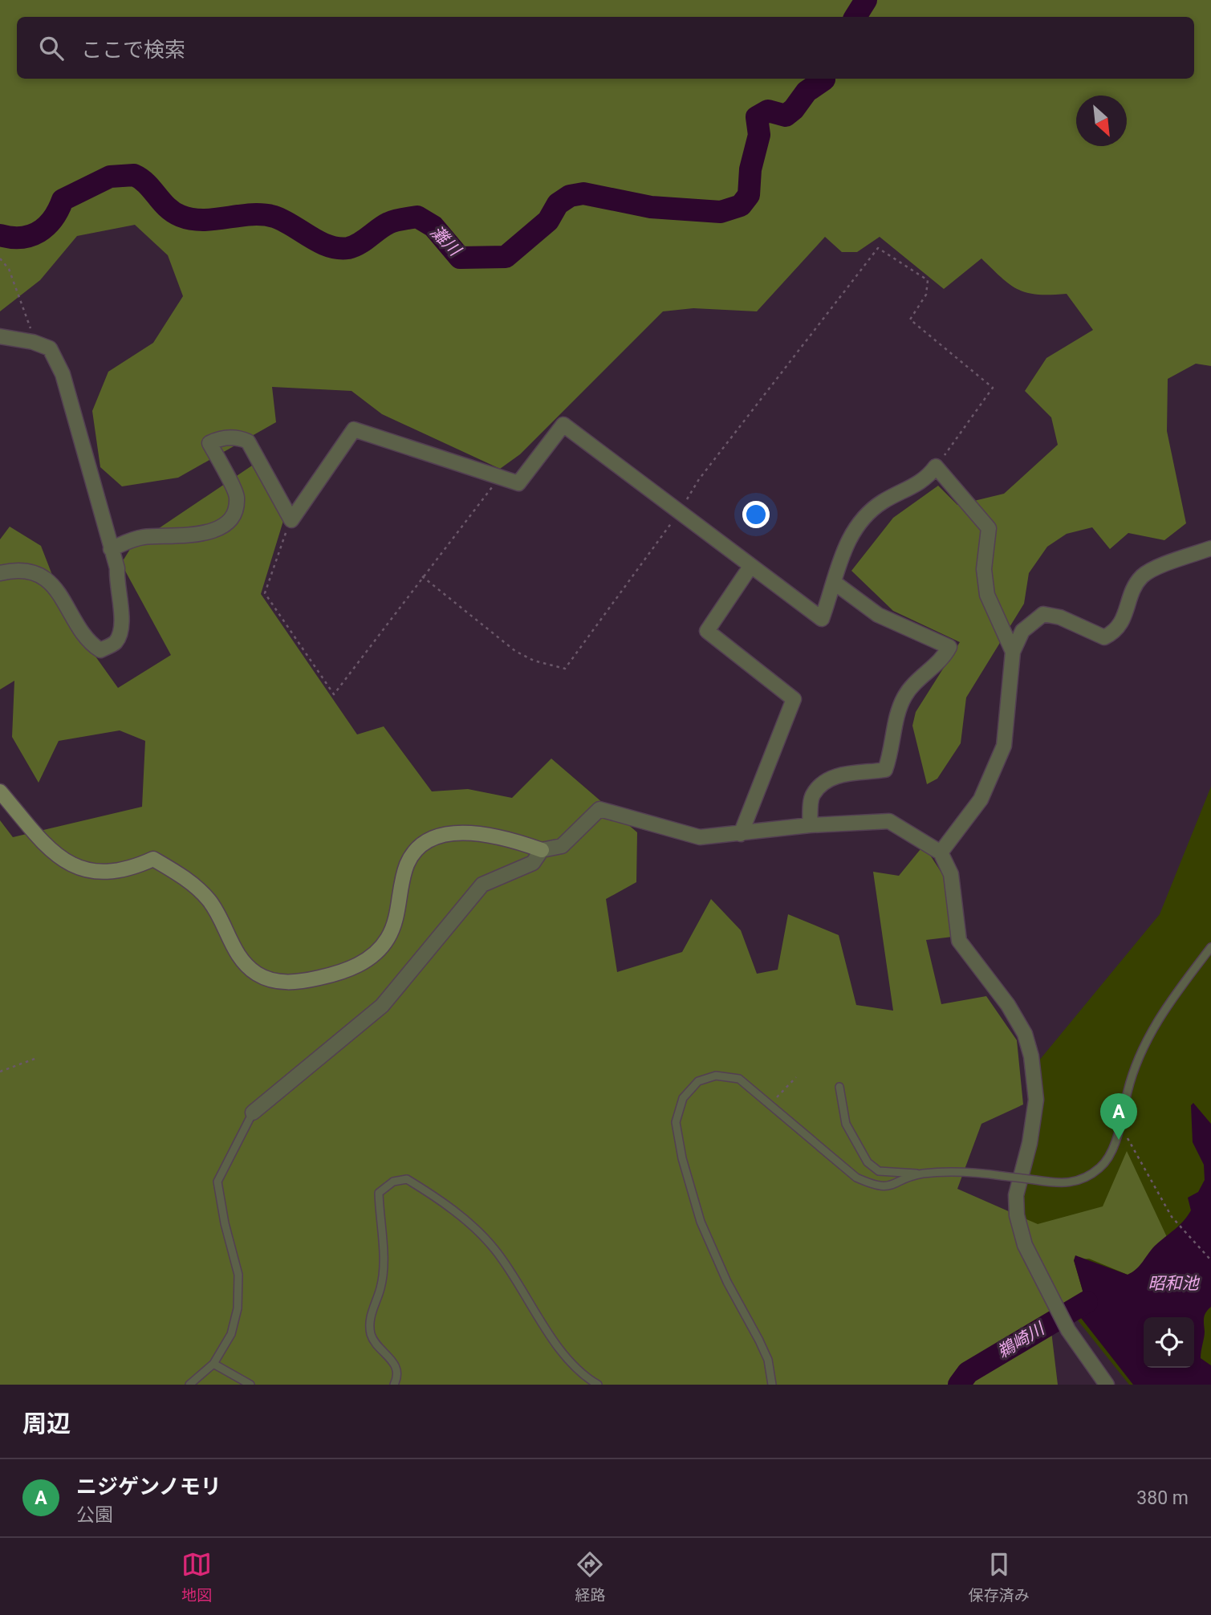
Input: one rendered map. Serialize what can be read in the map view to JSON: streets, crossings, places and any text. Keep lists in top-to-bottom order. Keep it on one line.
{"water":["灘川","昭和池","鵜崎川"],"north":"bottom right","page":{"search":"ここで検索","pins":"A","heading":"周辺","list":[{"mark":"A","name":"ニジゲンノモリ","note":"公園","value":"380 m"}],"nav":["地図","経路","保存済み"]}}
